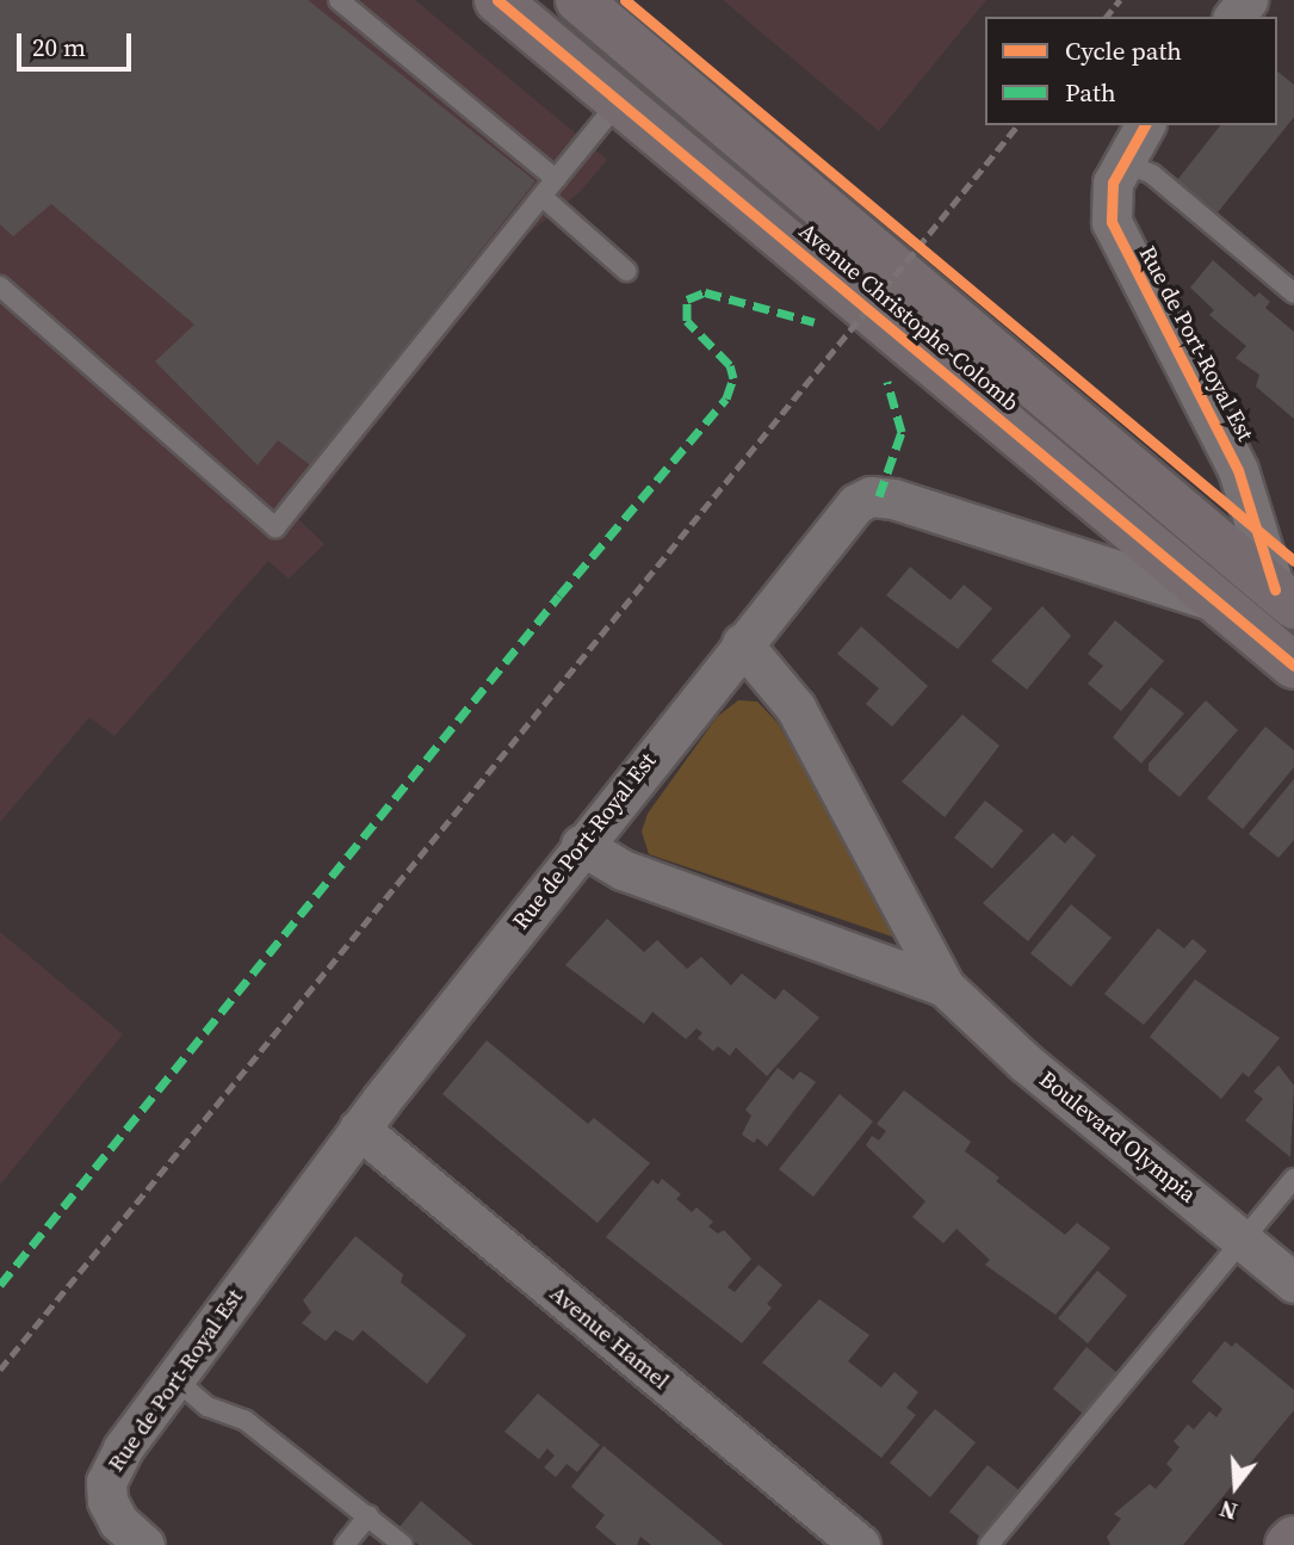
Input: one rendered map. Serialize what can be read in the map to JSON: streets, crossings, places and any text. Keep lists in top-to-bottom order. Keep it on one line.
{"streets":{"main road":["Avenue Christophe-Colomb"],"street":["Rue de Port-Royal Est","Boulevard Olympia","Avenue Hamel"]},"crossings":[["Avenue Christophe-Colomb","Rue de Port-Royal Est"],["Rue de Port-Royal Est","Boulevard Olympia"],["Rue de Port-Royal Est","Avenue Hamel"]],"legend":["Cycle path","Path"],"scale_bar":"20 m","north":"bottom"}
